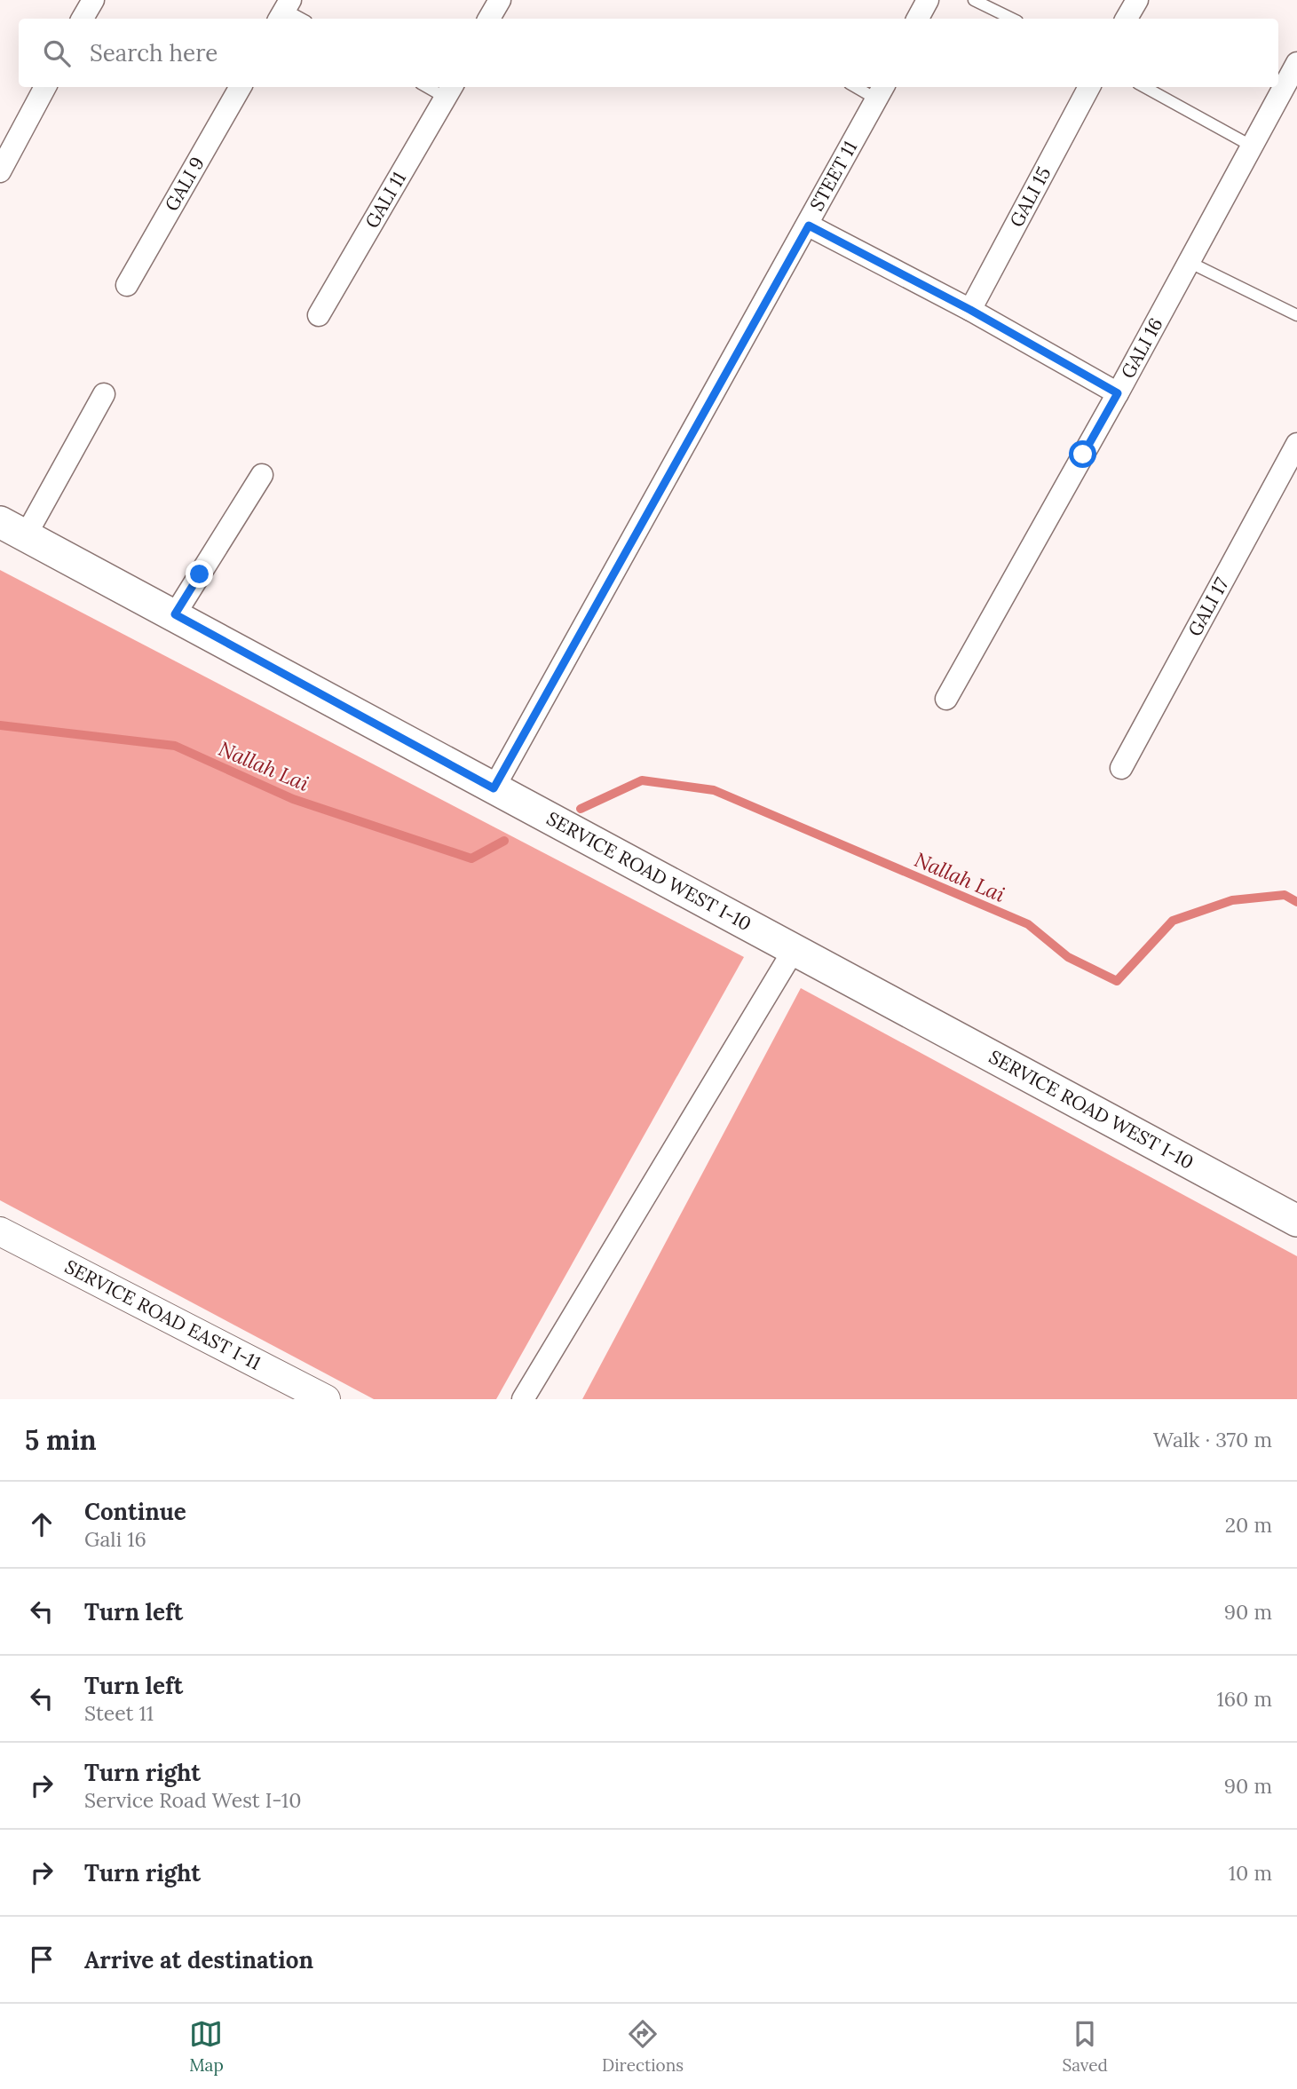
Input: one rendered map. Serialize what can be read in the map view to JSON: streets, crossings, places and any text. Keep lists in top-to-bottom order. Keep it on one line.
{"streets":{"main road":["SERVICE ROAD WEST I-10"],"street":["STEET 11","GALI 9","GALI 15","GALI 11","GALI 16","GALI 17","SERVICE ROAD EAST I-11"]},"crossings":[["STEET 11","SERVICE ROAD WEST I-10"]],"water":["Nallah Lai"],"page":{"search":"Search here","heading":["5 min","Walk · 370 m"],"list":[["Continue","Gali 16","20 m"],["Turn left","90 m"],["Turn left","Steet 11","160 m"],["Turn right","Service Road West I-10","90 m"],["Turn right","10 m"],"Arrive at destination"],"nav":["Map","Directions","Saved"]}}
